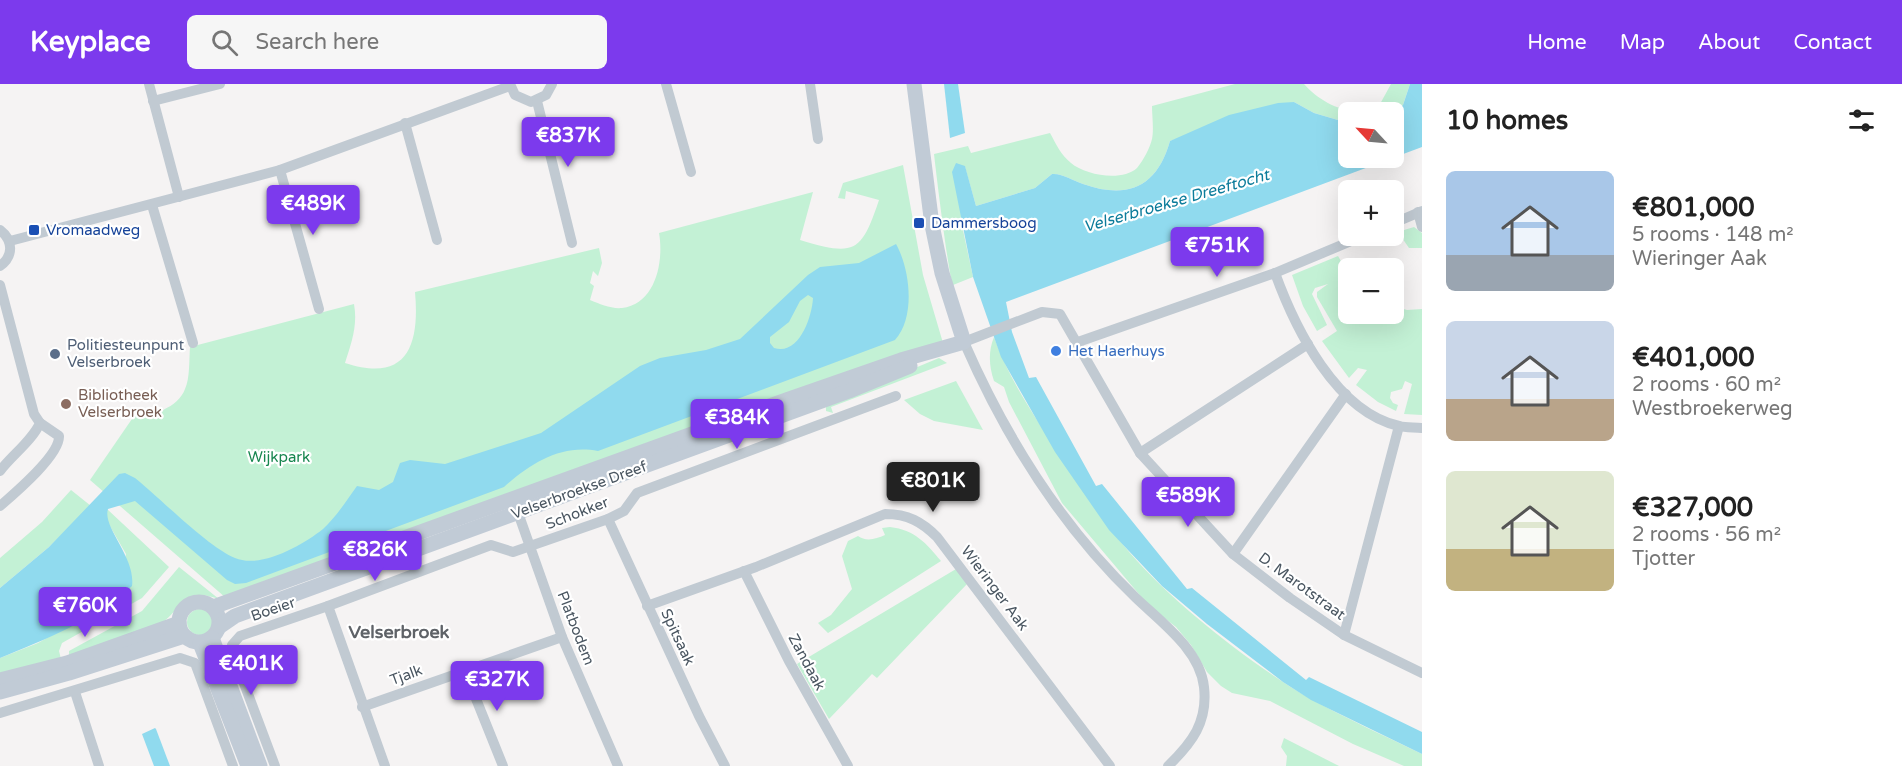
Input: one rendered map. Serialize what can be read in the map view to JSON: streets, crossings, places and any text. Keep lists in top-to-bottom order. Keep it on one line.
{"streets":{"street":["Velserbroekse Dreef","Schokker","D. Marotstraat","Wieringer Aak","Boeier","Platbodem","Spitsaak","Zandaak","Tjalk"]},"crossings":[["Velserbroekse Dreef","D. Marotstraat"],["Velserbroekse Dreef","Platbodem"],["Schokker","Boeier"],["Schokker","Platbodem"],["Schokker","Spitsaak"],["Wieringer Aak","Spitsaak"],["Wieringer Aak","Zandaak"],["Boeier","Platbodem"],["Platbodem","Tjalk"]],"districts":["Velserbroek"],"water":["Velserbroekse Dreeftocht"],"parks":["Wijkpark"],"places":{"transit":["Dammersboog","Vromaadweg"],"other":["Het Haerhuys","Politiesteunpunt Velserbroek","Bibliotheek Velserbroek"]},"north":"top left","page":{"header":"Keyplace","search":"Search here","nav":["Home","Map","About","Contact"],"heading":"10 homes","map_buttons":["+","−"],"price":["€837K","€489K","€751K","€384K","€801K","€589K","€826K","€760K","€401K","€327K"],"list":[{"name":"€801,000","note":"5 rooms · 148 m² · Wieringer Aak"},{"name":"€401,000","note":"2 rooms · 60 m² · Westbroekerweg"},{"name":"€327,000","note":"2 rooms · 56 m² · Tjotter"}]}}
